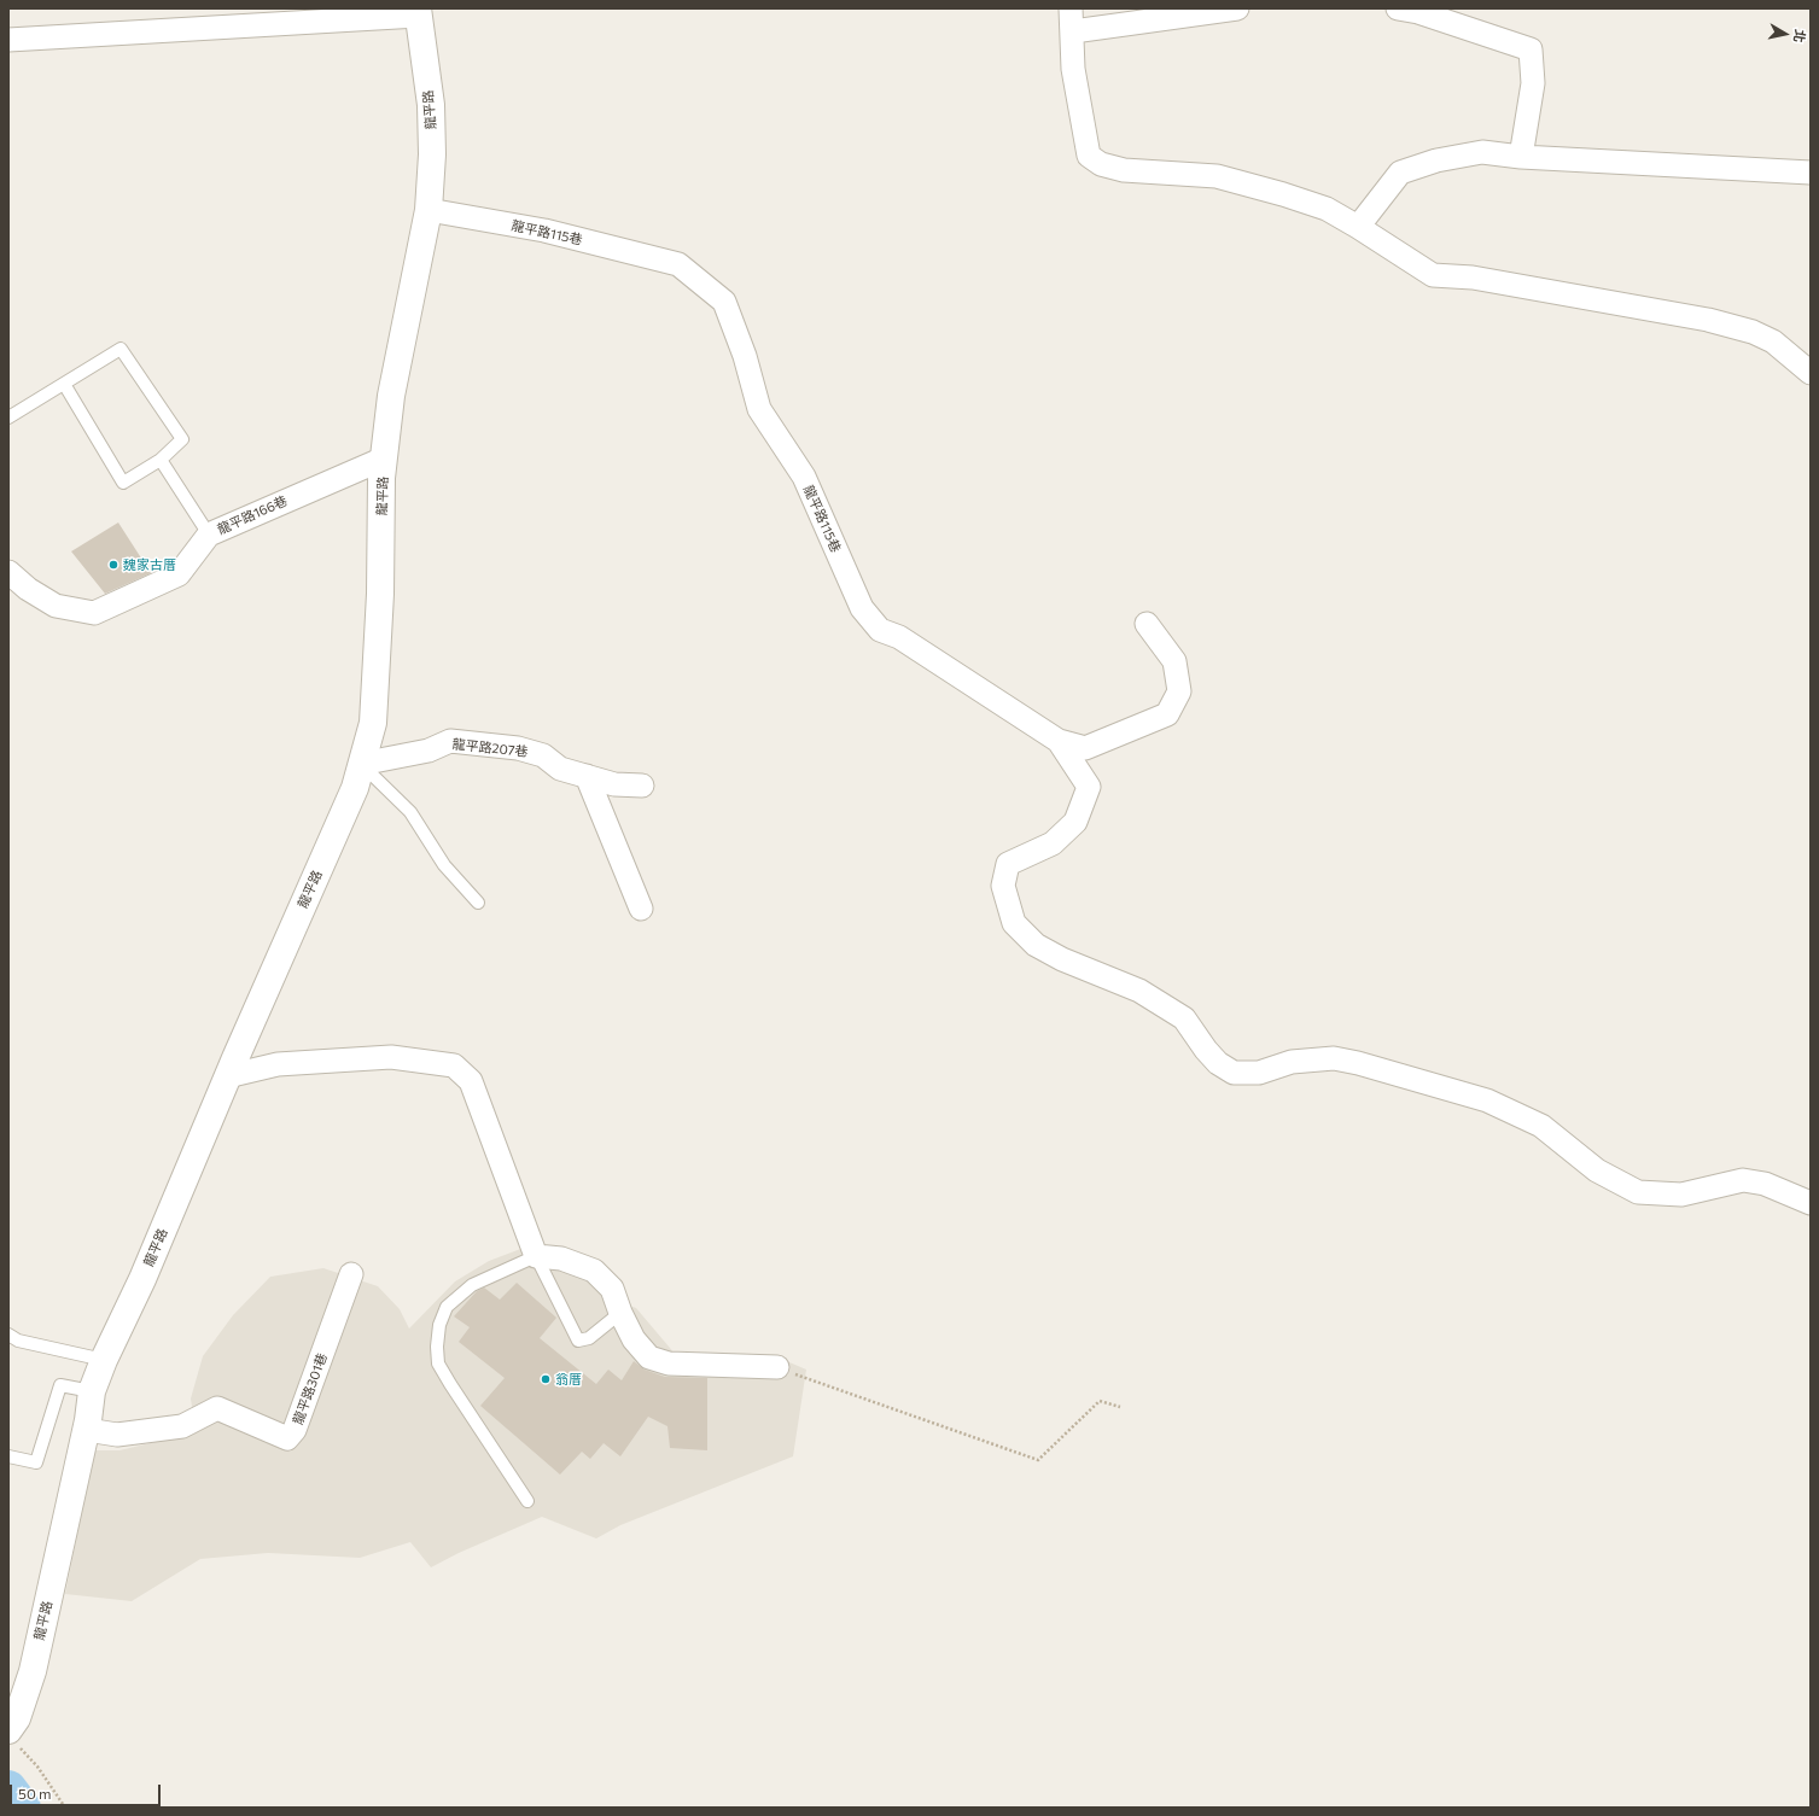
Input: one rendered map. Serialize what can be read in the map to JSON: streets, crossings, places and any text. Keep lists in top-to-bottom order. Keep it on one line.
{"streets":{"street":["龍平路","龍平路115巷","龍平路166巷","龍平路207巷","龍平路301巷"]},"crossings":[["龍平路","龍平路115巷"],["龍平路","龍平路166巷"],["龍平路","龍平路207巷"],["龍平路","龍平路301巷"]],"places":["魏家古厝","翁厝"],"scale_bar":"50 m","north":"right"}
